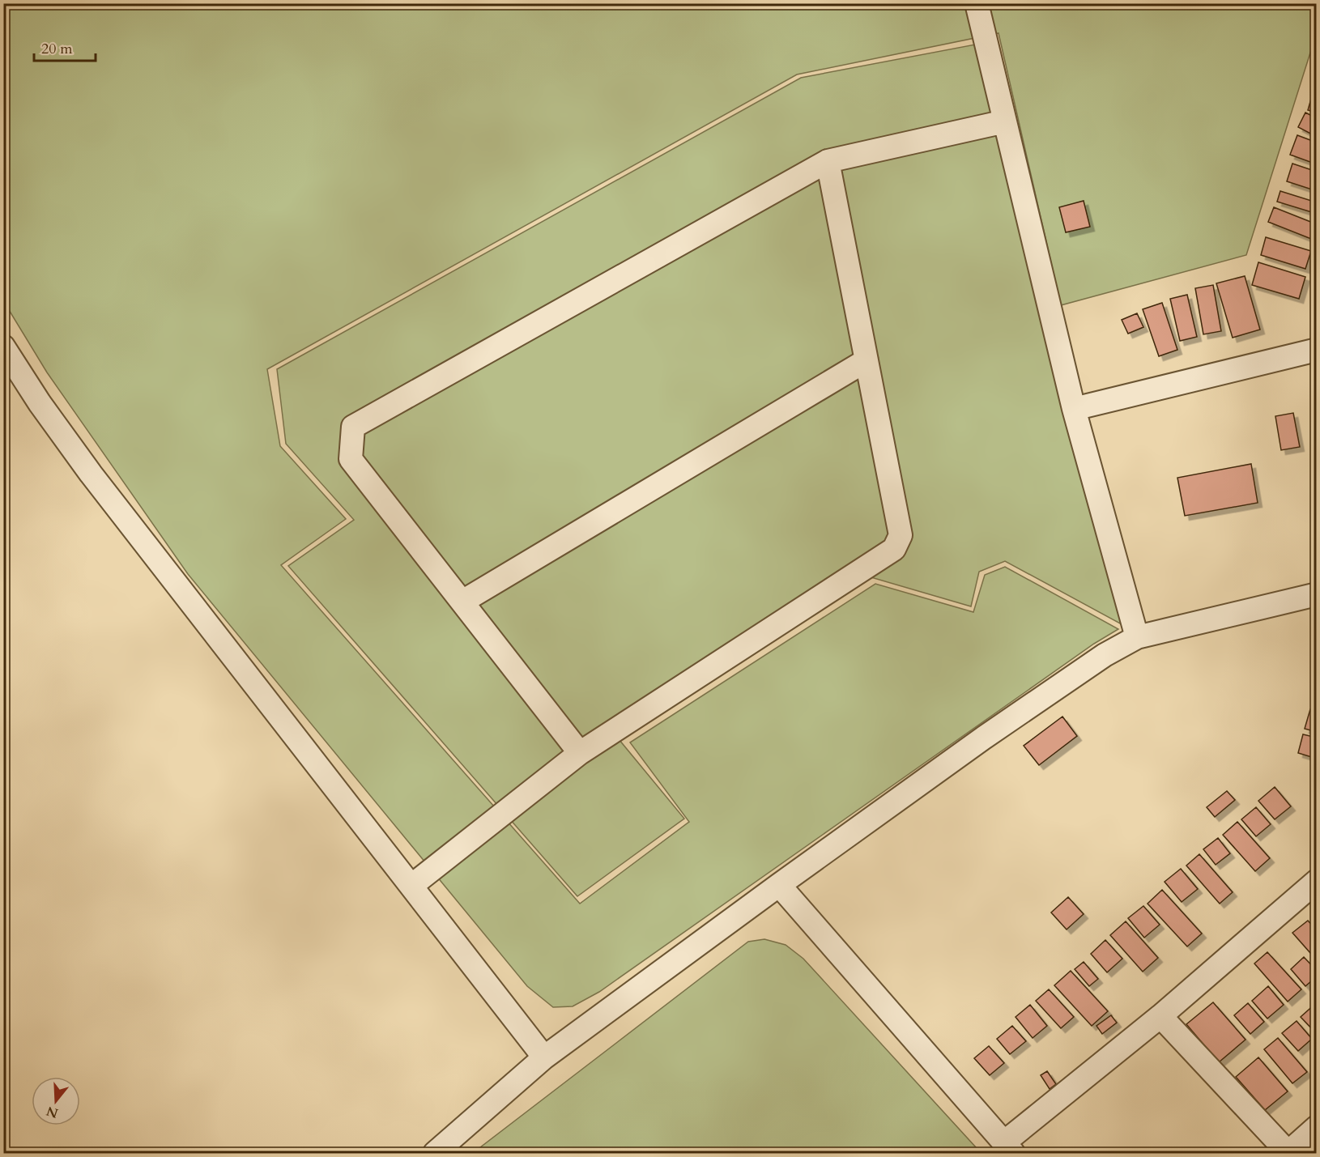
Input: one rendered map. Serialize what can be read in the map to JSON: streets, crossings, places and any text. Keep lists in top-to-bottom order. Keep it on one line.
{"scale_bar":"20 m","north":"bottom"}
